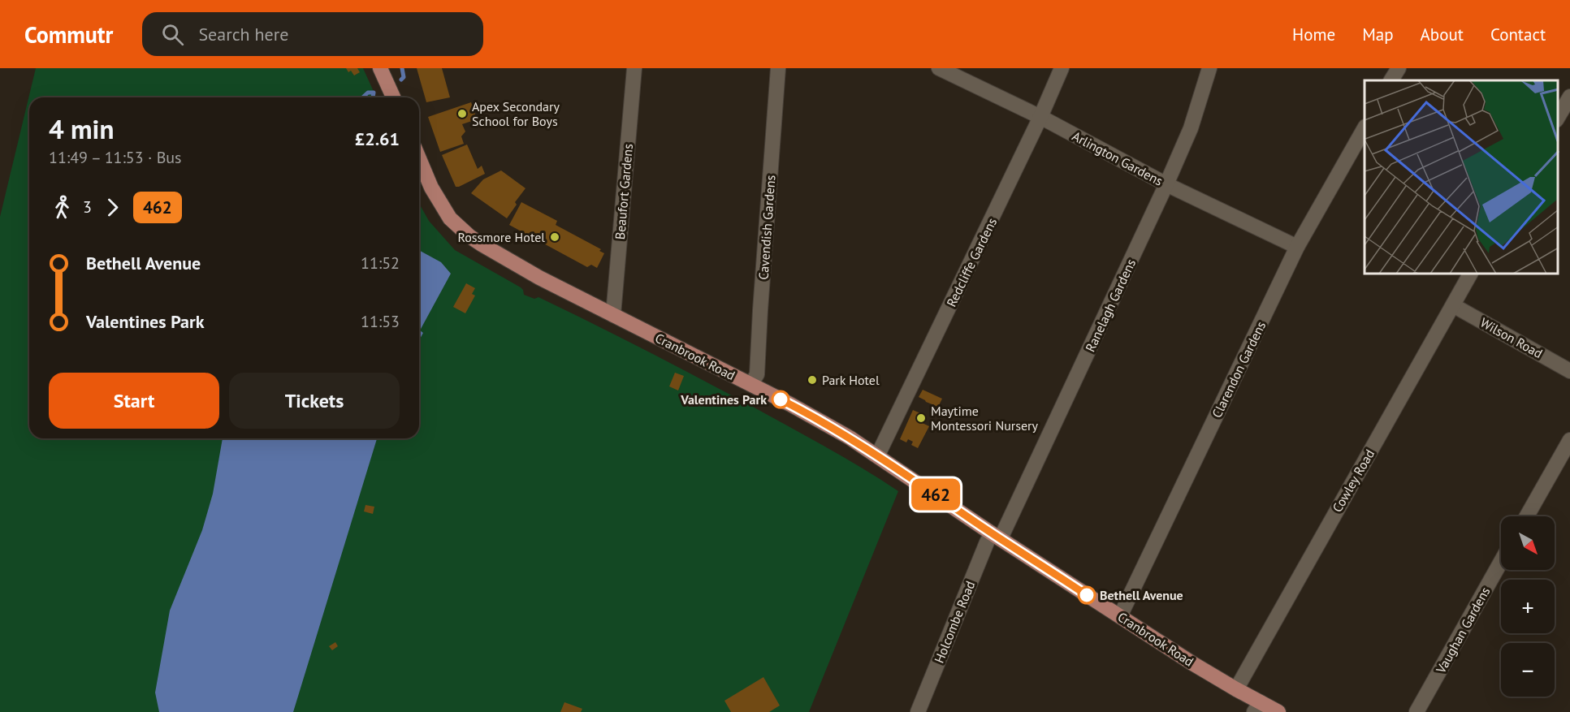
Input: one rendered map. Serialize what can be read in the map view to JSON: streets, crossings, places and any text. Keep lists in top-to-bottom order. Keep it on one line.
{"streets":{"main road":["Cranbrook Road"],"street":["Arlington Gardens","Beaufort Gardens","Cavendish Gardens","Redcliffe Gardens","Ranelagh Gardens","Wilson Road","Clarendon Gardens","Cowley Road","Holcombe Road","Vaughan Gardens"]},"crossings":[["Arlington Gardens","Redcliffe Gardens"],["Arlington Gardens","Ranelagh Gardens"],["Arlington Gardens","Clarendon Gardens"],["Beaufort Gardens","Cranbrook Road"],["Cavendish Gardens","Cranbrook Road"],["Redcliffe Gardens","Cranbrook Road"],["Ranelagh Gardens","Cranbrook Road"],["Ranelagh Gardens","Holcombe Road"],["Wilson Road","Cowley Road"],["Cranbrook Road","Clarendon Gardens"],["Cranbrook Road","Cowley Road"],["Cranbrook Road","Holcombe Road"]],"places":["Apex Secondary School for Boys","Rossmore Hotel","Park Hotel","Valentines Park","Maytime Montessori Nursery","Bethell Avenue"],"lines":["bus line 462"],"north":"bottom right","page":{"header":"Commutr","search":"Search here","nav":["Home","Map","About","Contact"],"on_map":"462","heading":["4 min","11:49 – 11:53 · Bus","£2.61"],"legs":["3","462"],"list":[{"name":"Bethell Avenue","value":"11:52"},{"name":"Valentines Park","value":"11:53"}],"buttons":["Start","Tickets"],"map_buttons":["+","−"]}}
